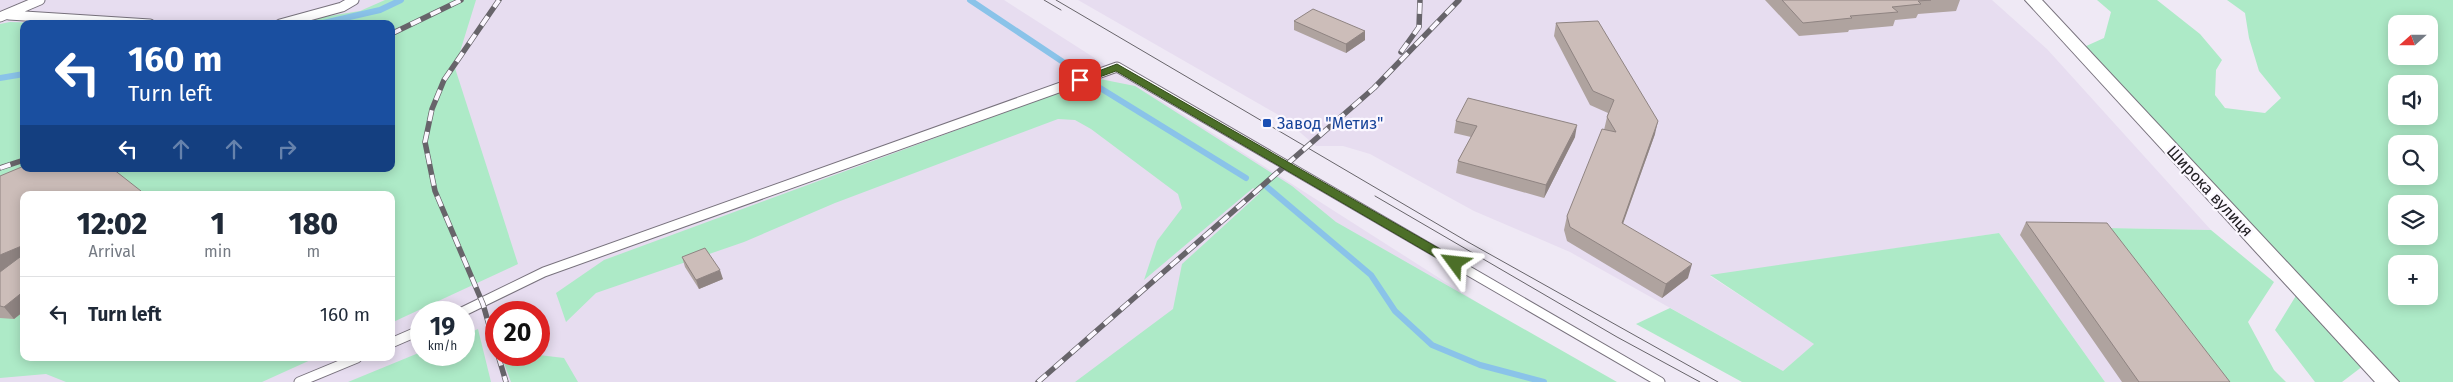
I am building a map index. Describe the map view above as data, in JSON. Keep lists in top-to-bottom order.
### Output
{
  "streets": {
    "street": ["Широка вулиця"]
  },
  "places": {
    "transit": ["Завод \"Метиз\""]
  },
  "north": "left",
  "page": {
    "map_buttons": "+",
    "turn": ["160 m", "Turn left"],
    "eta": [
      "12:02",
      "Arrival",
      "1",
      "min",
      "180",
      "m"
    ],
    "list": [
      {
        "name": "Turn left",
        "value": "160 m"
      }
    ],
    "speed": "19 km/h",
    "limit": "20"
  }
}
